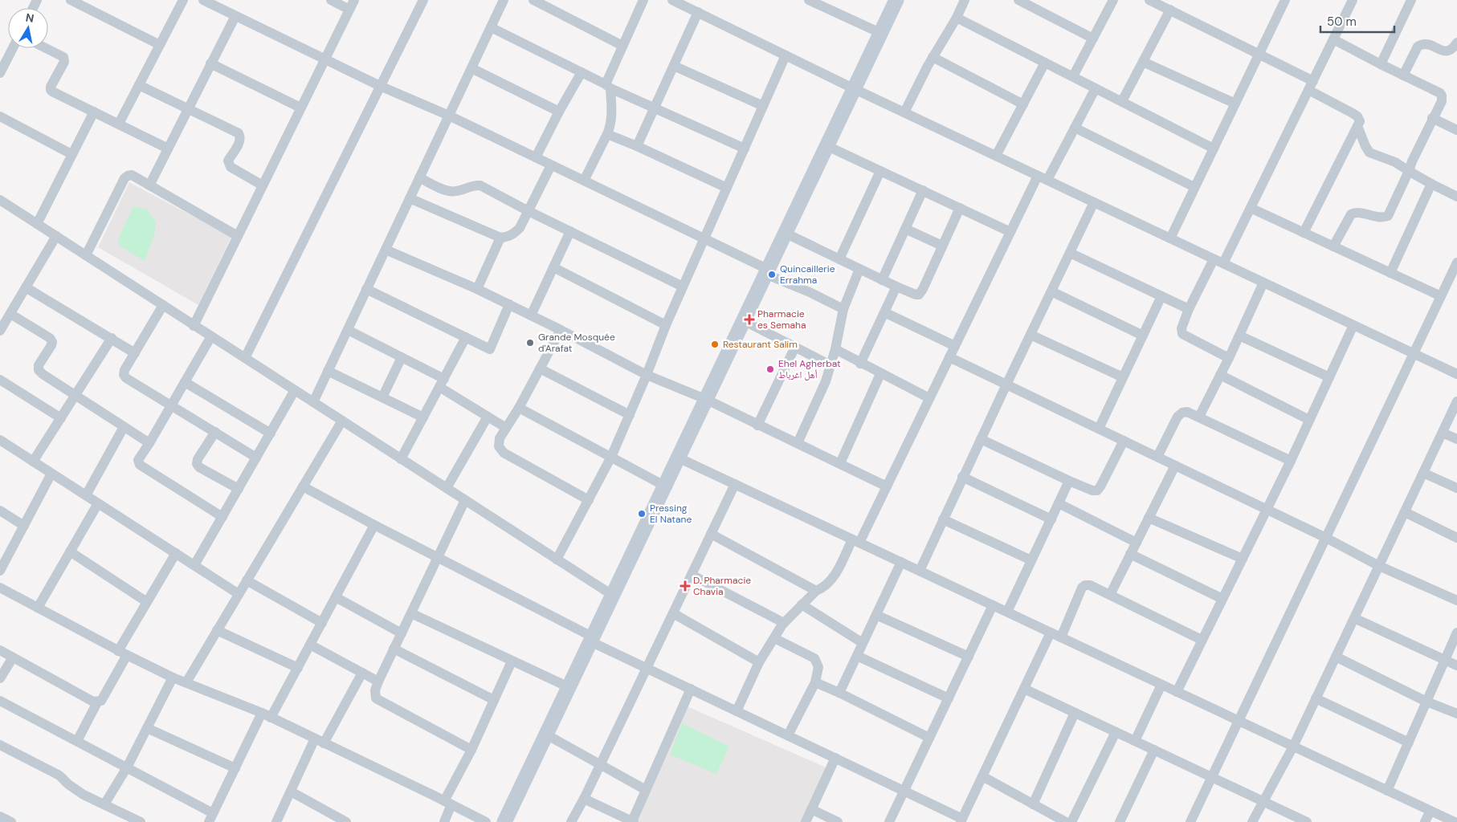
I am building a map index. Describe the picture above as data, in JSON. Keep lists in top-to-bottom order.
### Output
{
  "places": {
    "other": [
      "Quincaillerie Errahma",
      "Grande Mosquée d'Arafat",
      "Restaurant Salim",
      "Ehel Agherbat أهل اغرباط",
      "Pressing El Natane"
    ],
    "health": ["Pharmacie es Semaha", "D. Pharmacie Chavia"]
  },
  "scale_bar": "50 m",
  "north": "top"
}
